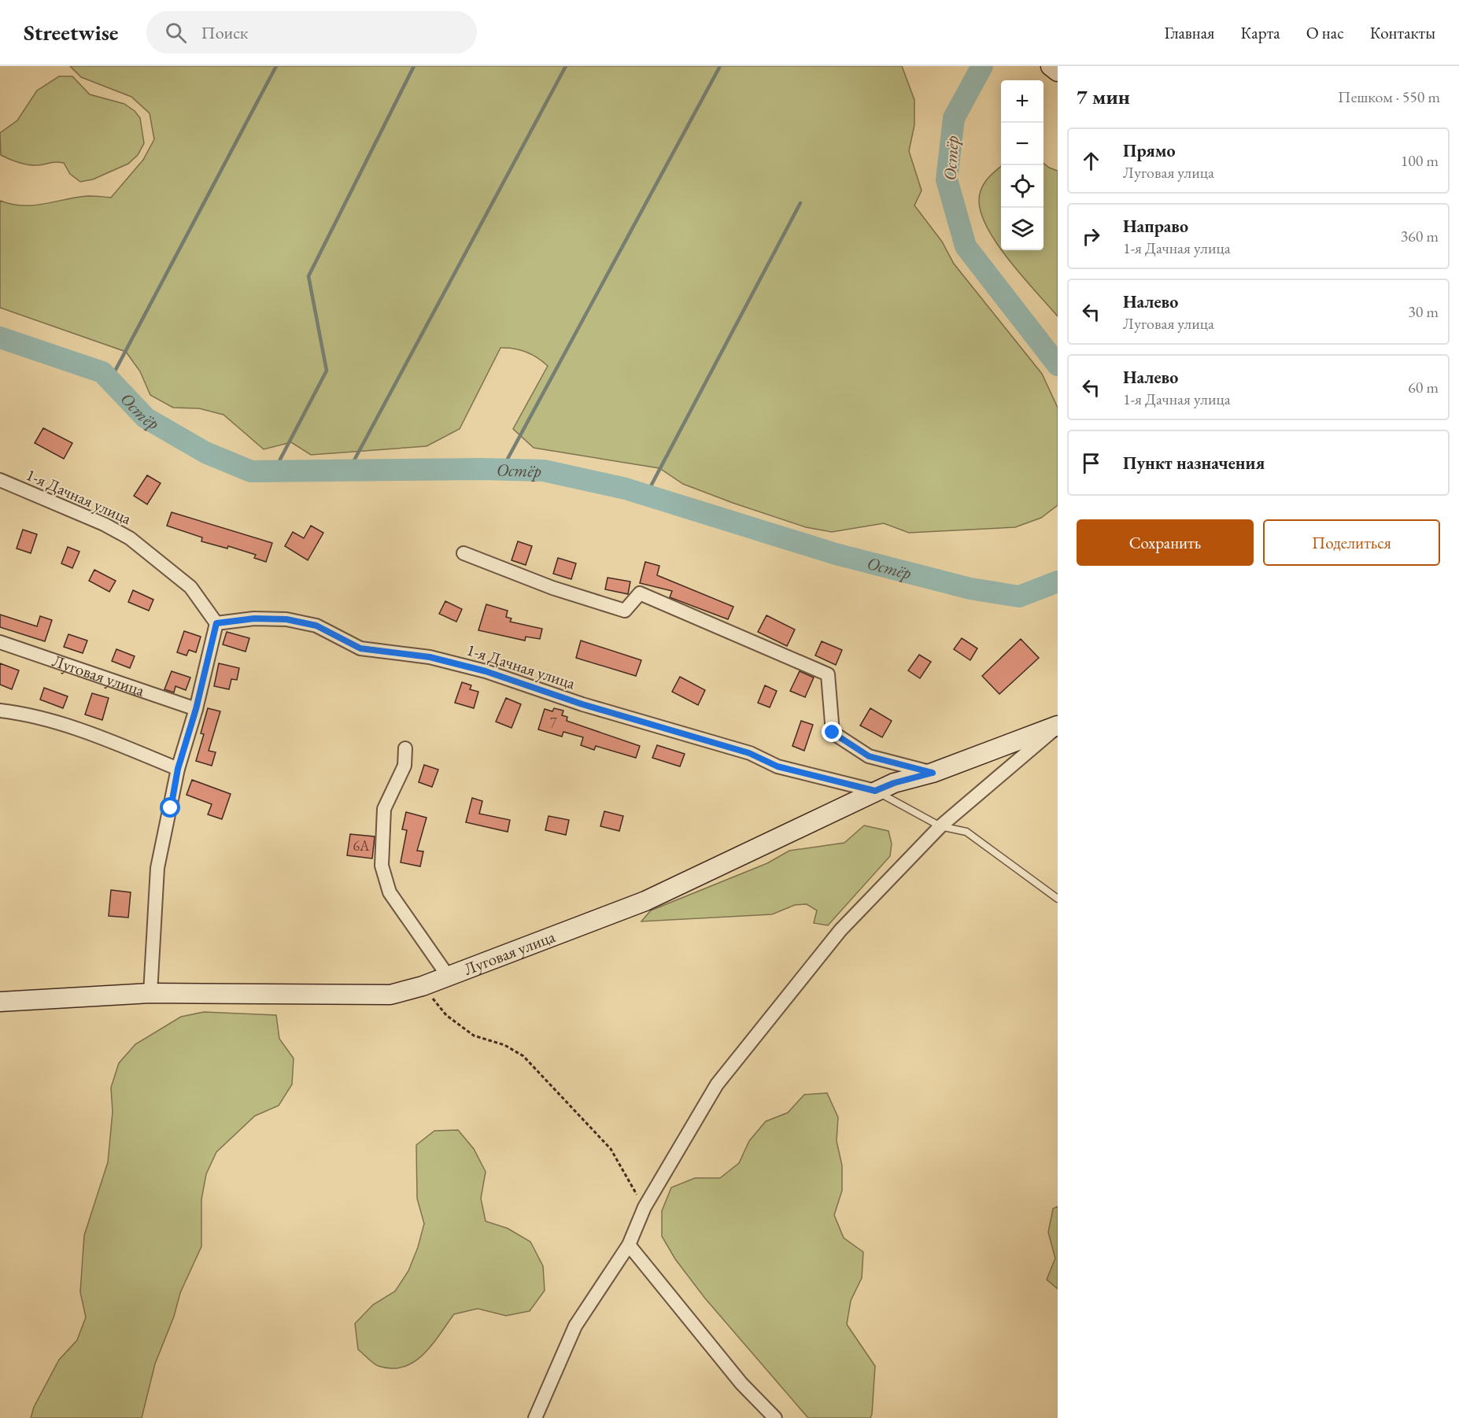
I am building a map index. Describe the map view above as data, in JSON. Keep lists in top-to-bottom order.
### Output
{
  "streets": {
    "street": ["1-я Дачная улица", "Луговая улица"]
  },
  "crossings": [
    ["1-я Дачная улица", "Луговая улица"]
  ],
  "water": ["Остёр"],
  "house_numbers": ["7", "6А"],
  "page": {
    "header": "Streetwise",
    "search": "Поиск",
    "nav": [
      "Главная",
      "Карта",
      "О нас",
      "Контакты"
    ],
    "heading": ["7 мин", "Пешком · 550 m"],
    "map_buttons": ["+", "−"],
    "list": [
      ["Прямо", "Луговая улица", "100 m"],
      ["Направо", "1-я Дачная улица", "360 m"],
      ["Налево", "Луговая улица", "30 m"],
      ["Налево", "1-я Дачная улица", "60 m"],
      "Пункт назначения"
    ],
    "buttons": ["Сохранить", "Поделиться"]
  }
}
